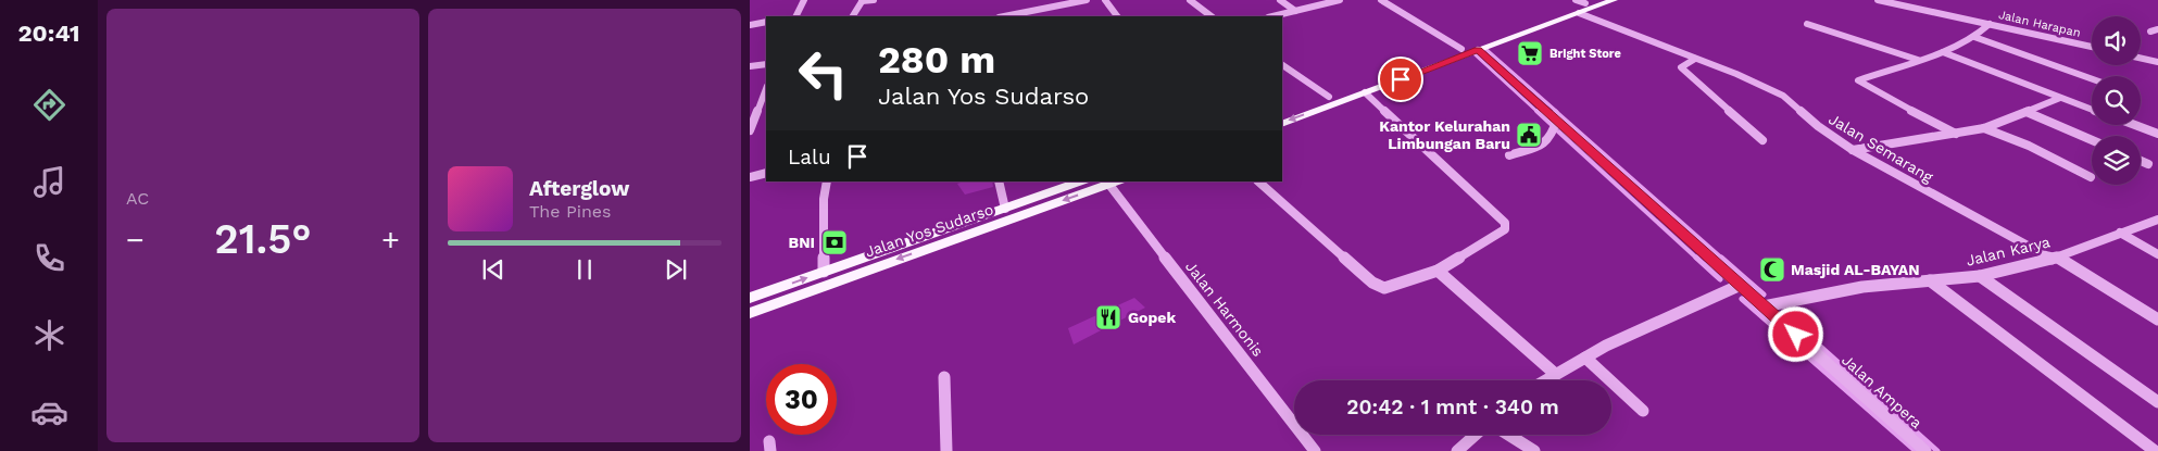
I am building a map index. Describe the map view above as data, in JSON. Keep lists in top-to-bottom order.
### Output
{
  "streets": {
    "main road": ["Jalan Yos Sudarso"],
    "street": [
      "Jalan Harapan",
      "Jalan Semarang",
      "Jalan Karya",
      "Jalan Harmonis",
      "Jalan Ampera"
    ]
  },
  "crossings": [
    ["Jalan Semarang", "Jalan Karya"],
    ["Jalan Yos Sudarso", "Jalan Harmonis"],
    ["Jalan Karya", "Jalan Ampera"]
  ],
  "places": {
    "supermarket": ["Bright Store"],
    "public building": ["Kantor Kelurahan Limbungan Baru"],
    "bank": ["BNI"],
    "mosque": ["Masjid AL-BAYAN"],
    "restaurant": ["Gopek"]
  },
  "page": {
    "tabs": "20:41",
    "tile": "AC",
    "turn": ["280 m", "Jalan Yos Sudarso"],
    "then": "Lalu",
    "song": ["Afterglow", "The Pines"],
    "heat": ["−", "21.5°", "+"],
    "limit": "30",
    "trip": "20:42 · 1 mnt · 340 m"
  }
}
